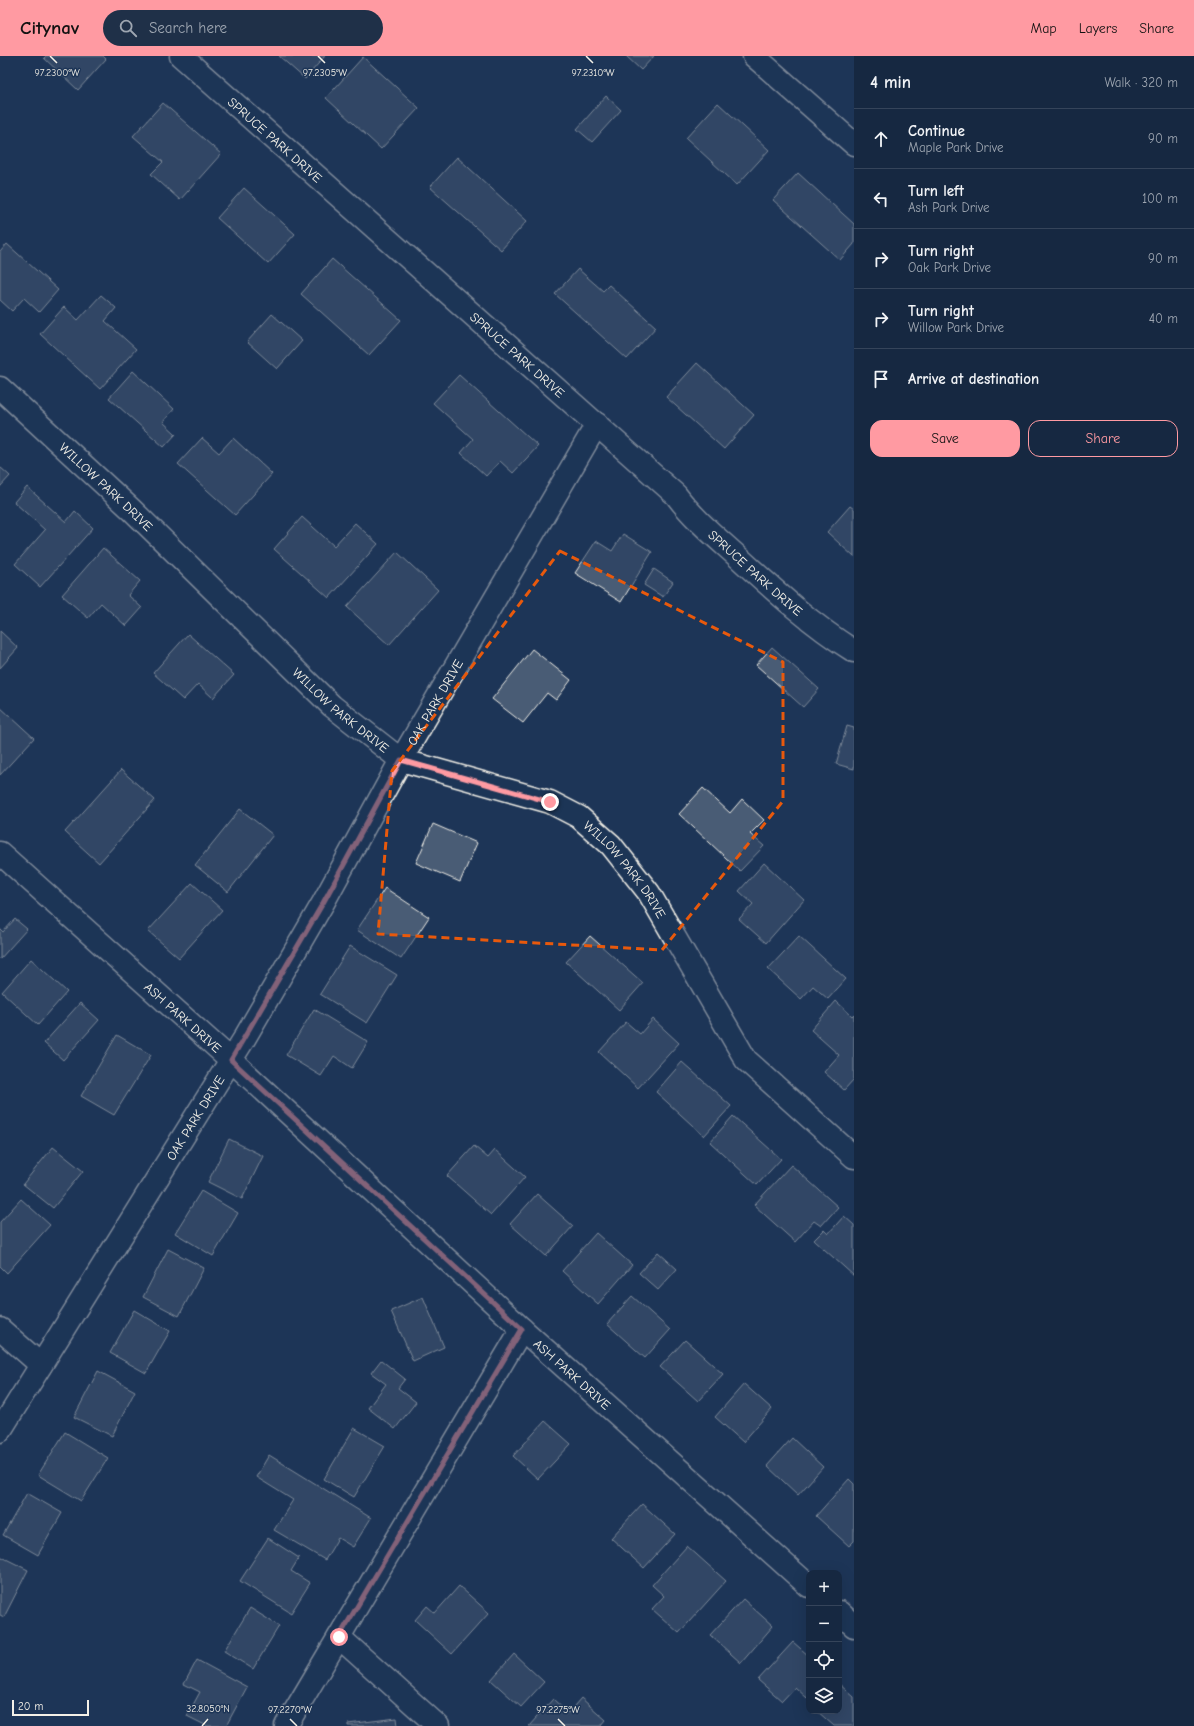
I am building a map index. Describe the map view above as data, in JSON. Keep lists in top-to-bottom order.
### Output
{
  "streets": {
    "street": [
      "SPRUCE PARK DRIVE",
      "WILLOW PARK DRIVE",
      "OAK PARK DRIVE",
      "ASH PARK DRIVE"
    ]
  },
  "crossings": [
    ["SPRUCE PARK DRIVE", "OAK PARK DRIVE"],
    ["WILLOW PARK DRIVE", "OAK PARK DRIVE"],
    ["OAK PARK DRIVE", "ASH PARK DRIVE"]
  ],
  "scale_bar": "20 m",
  "page": {
    "header": "Citynav",
    "search": "Search here",
    "nav": ["Map", "Layers", "Share"],
    "heading": ["4 min", "Walk · 320 m"],
    "list": [
      ["Continue", "Maple Park Drive", "90 m"],
      ["Turn left", "Ash Park Drive", "100 m"],
      ["Turn right", "Oak Park Drive", "90 m"],
      ["Turn right", "Willow Park Drive", "40 m"],
      "Arrive at destination"
    ],
    "buttons": ["Save", "Share"],
    "map_buttons": ["+", "−"],
    "scale": "20 m"
  },
  "coordinates": [
    "97.2300°W",
    "97.2305°W",
    "97.2310°W",
    "32.8050°N",
    "97.2270°W",
    "97.2275°W"
  ]
}
